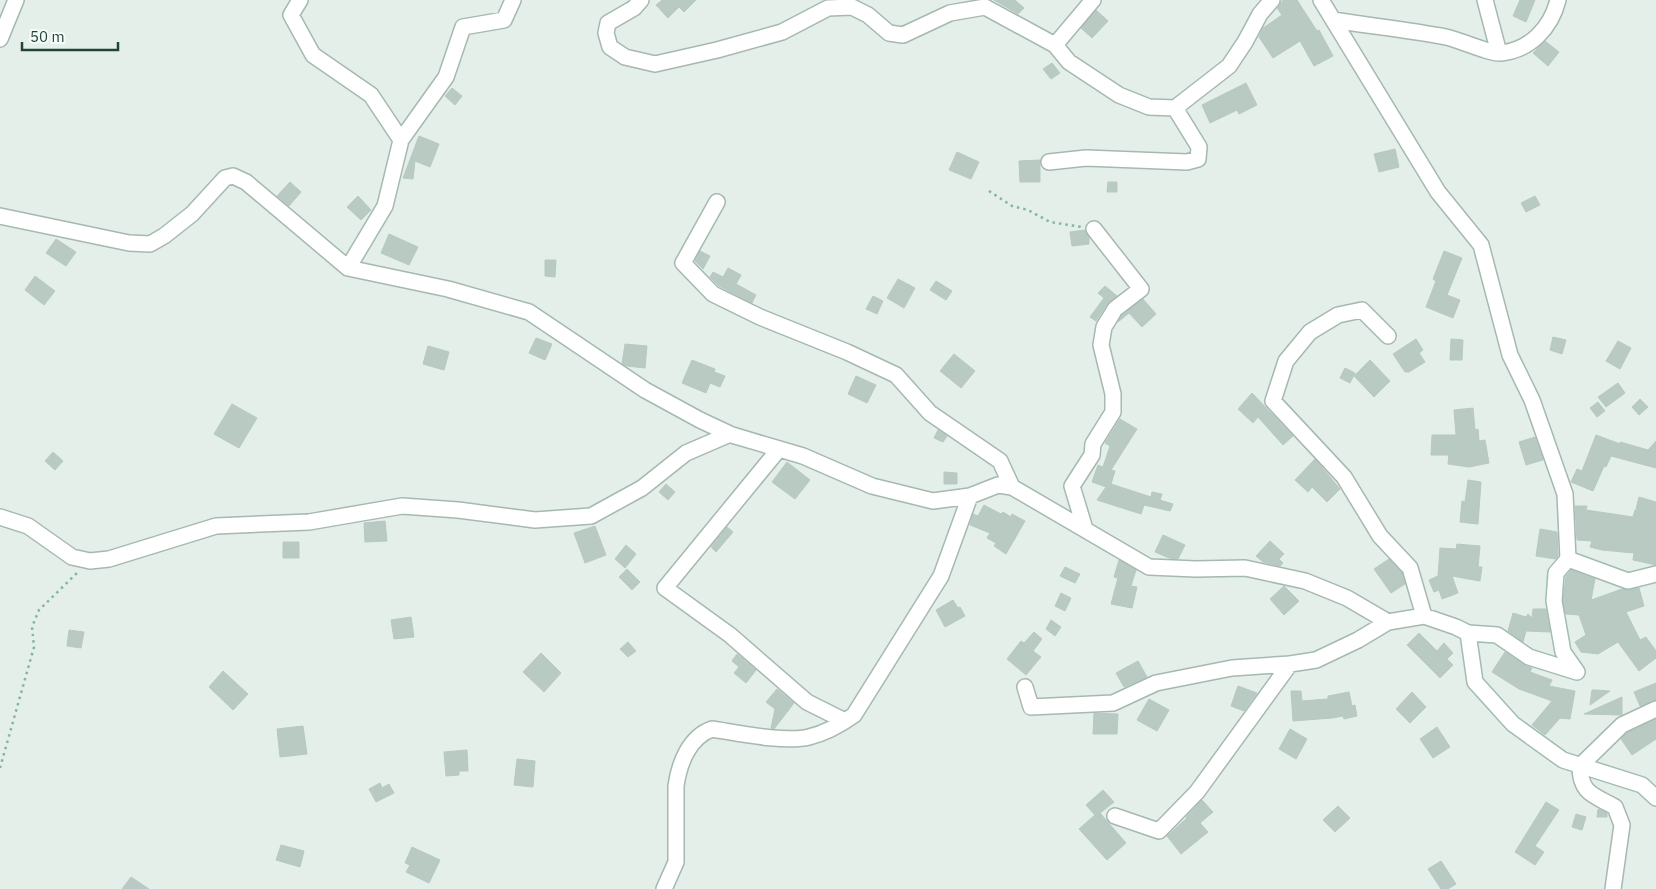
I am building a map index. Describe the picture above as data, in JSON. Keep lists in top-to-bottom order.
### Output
{
  "scale_bar": "50 m"
}
